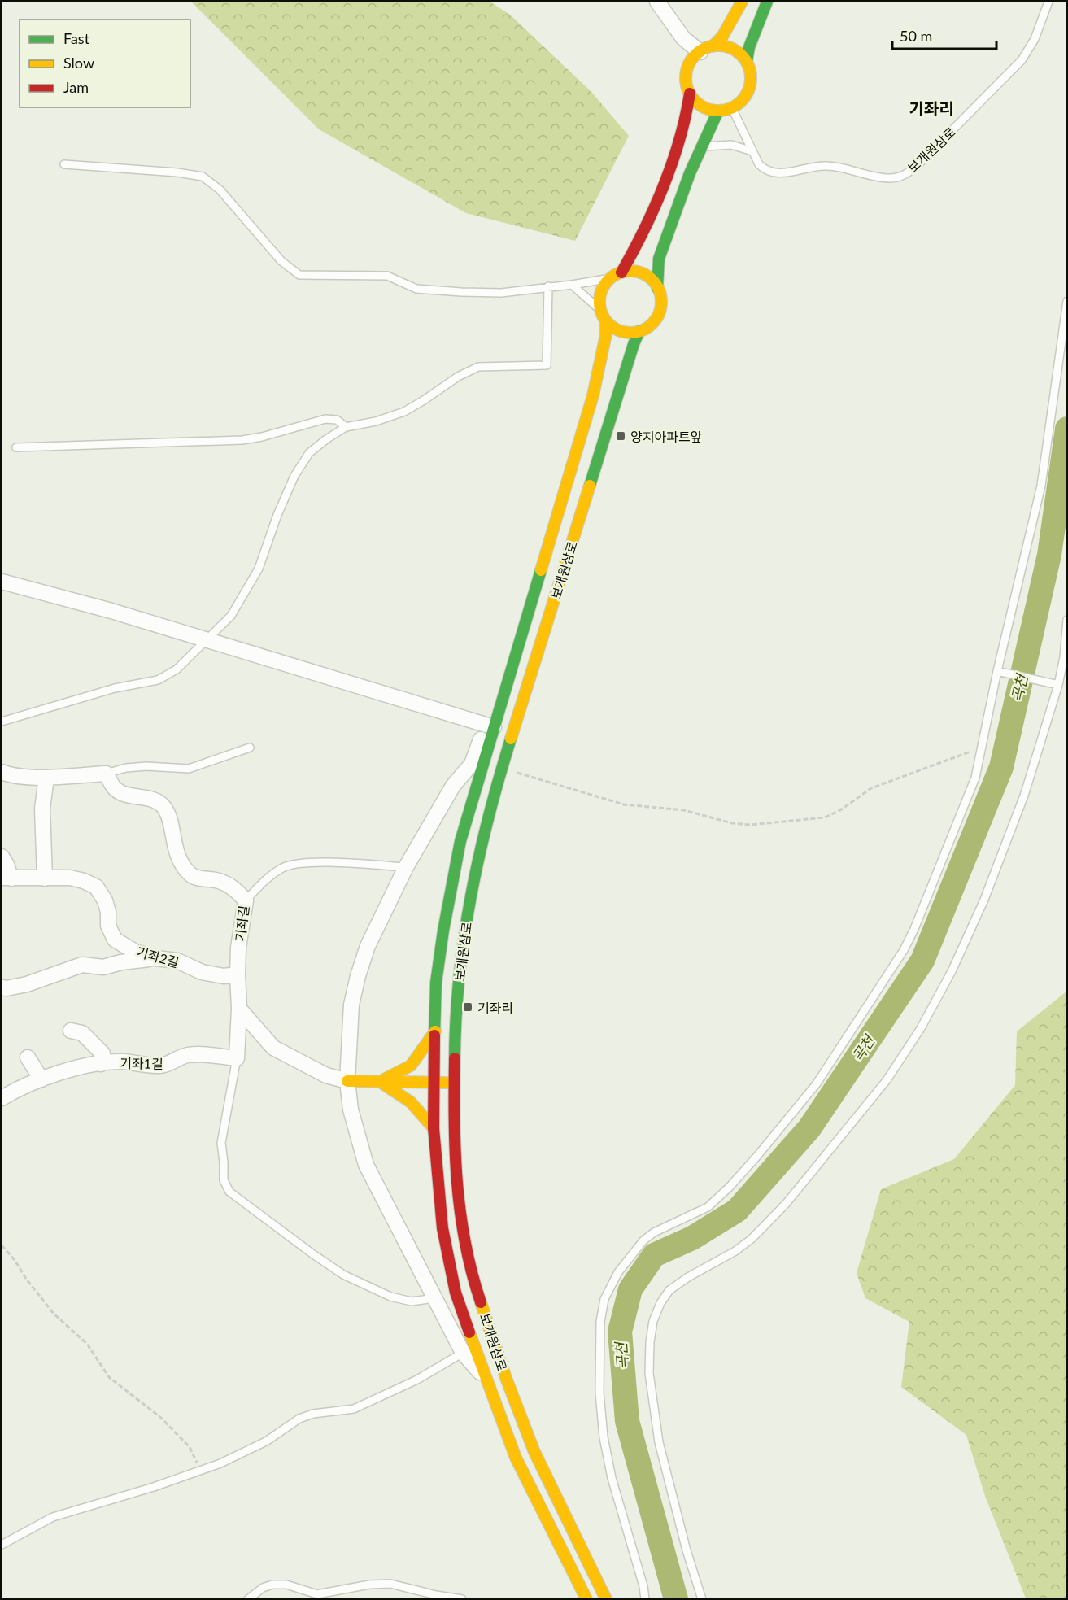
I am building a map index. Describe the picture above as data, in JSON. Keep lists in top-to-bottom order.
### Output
{
  "streets": {
    "main road": ["보개원삼로"],
    "street": ["기좌길", "기좌2길", "기좌1길"]
  },
  "crossings": [
    ["기좌길", "기좌2길"]
  ],
  "districts": ["기좌리"],
  "water": ["곡천"],
  "places": {
    "transit": ["양지아파트앞", "기좌리"]
  },
  "legend": ["Fast", "Slow", "Jam"],
  "scale_bar": "50 m"
}
